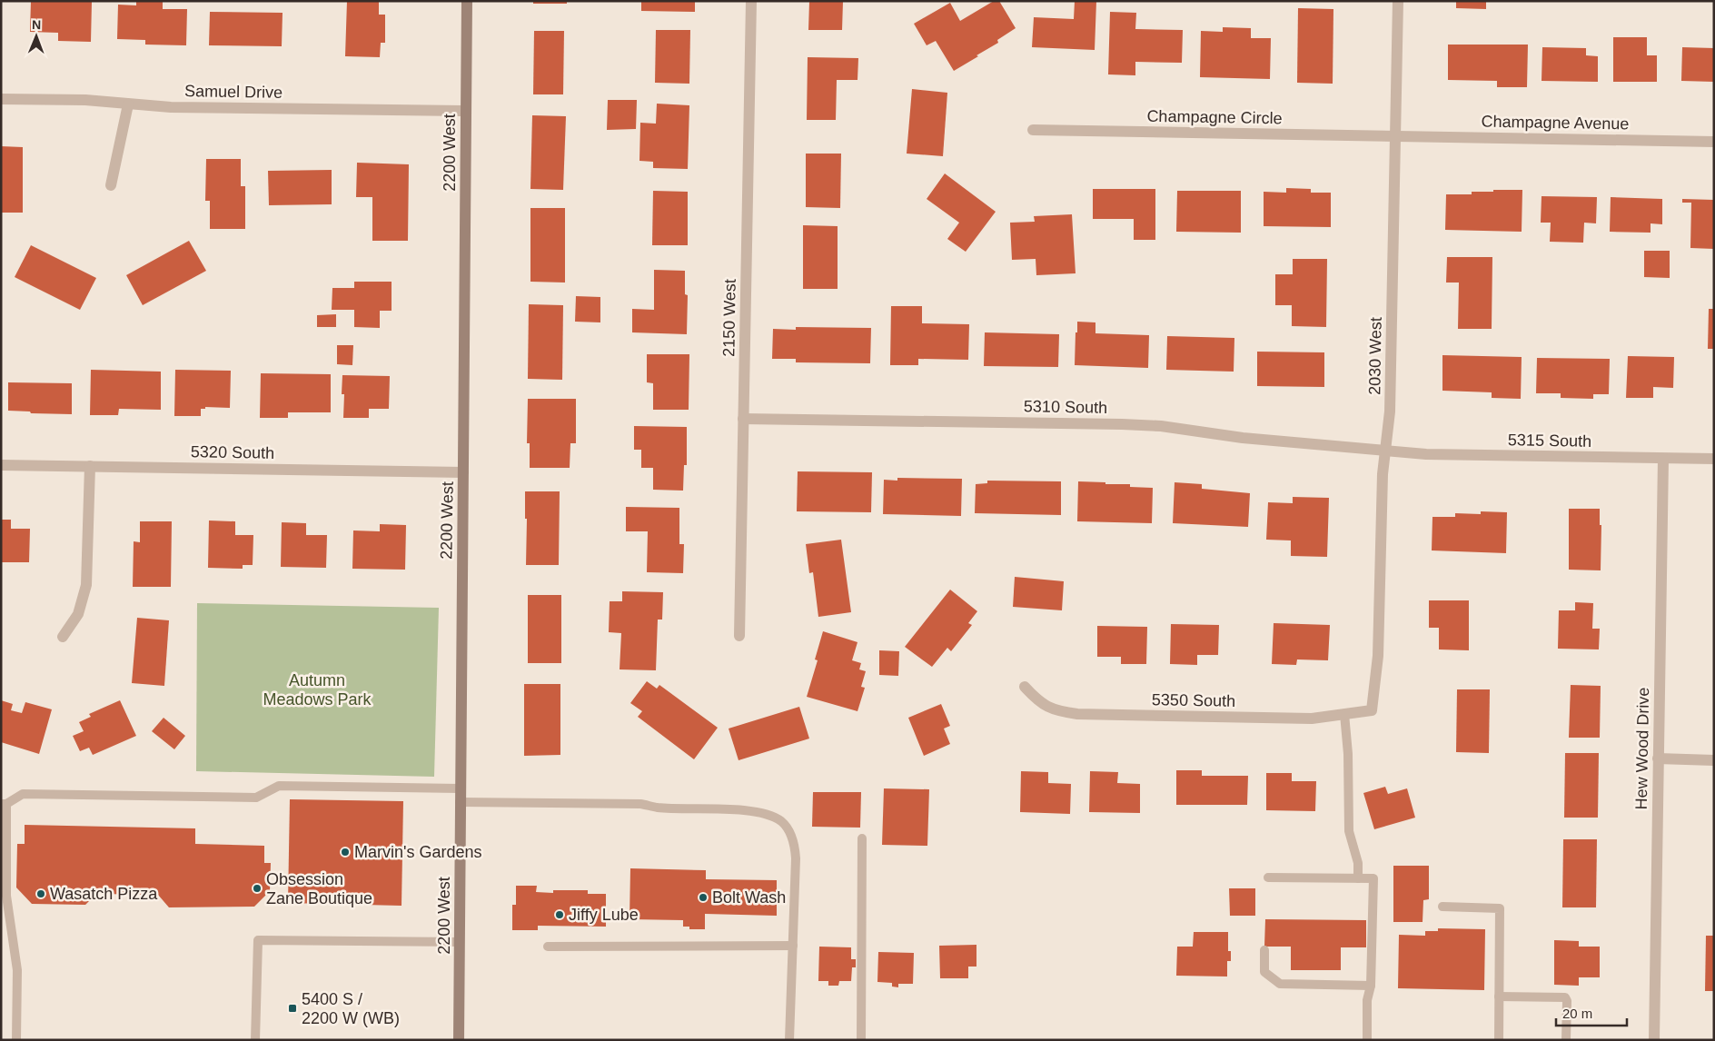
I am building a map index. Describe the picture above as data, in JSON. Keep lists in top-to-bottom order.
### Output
{
  "streets": {
    "street": [
      "Samuel Drive",
      "Champagne Circle",
      "Champagne Avenue",
      "2200 West",
      "2150 West",
      "2030 West",
      "5310 South",
      "5315 South",
      "5320 South",
      "5350 South",
      "Hew Wood Drive"
    ]
  },
  "crossings": [
    ["Samuel Drive", "2200 West"],
    ["Champagne Circle", "Champagne Avenue"],
    ["Champagne Circle", "2030 West"],
    ["Champagne Avenue", "2030 West"],
    ["2200 West", "5320 South"],
    ["2150 West", "5310 South"],
    ["2030 West", "5310 South"],
    ["2030 West", "5315 South"],
    ["2030 West", "5350 South"],
    ["5310 South", "5315 South"],
    ["5315 South", "Hew Wood Drive"]
  ],
  "parks": ["Autumn Meadows Park"],
  "places": {
    "other": [
      "Marvin's Gardens",
      "Obsession Zane Boutique",
      "Wasatch Pizza",
      "Bolt Wash",
      "Jiffy Lube"
    ],
    "transit": ["5400 S / 2200 W (WB)"]
  },
  "scale_bar": "20 m",
  "north": "top"
}
